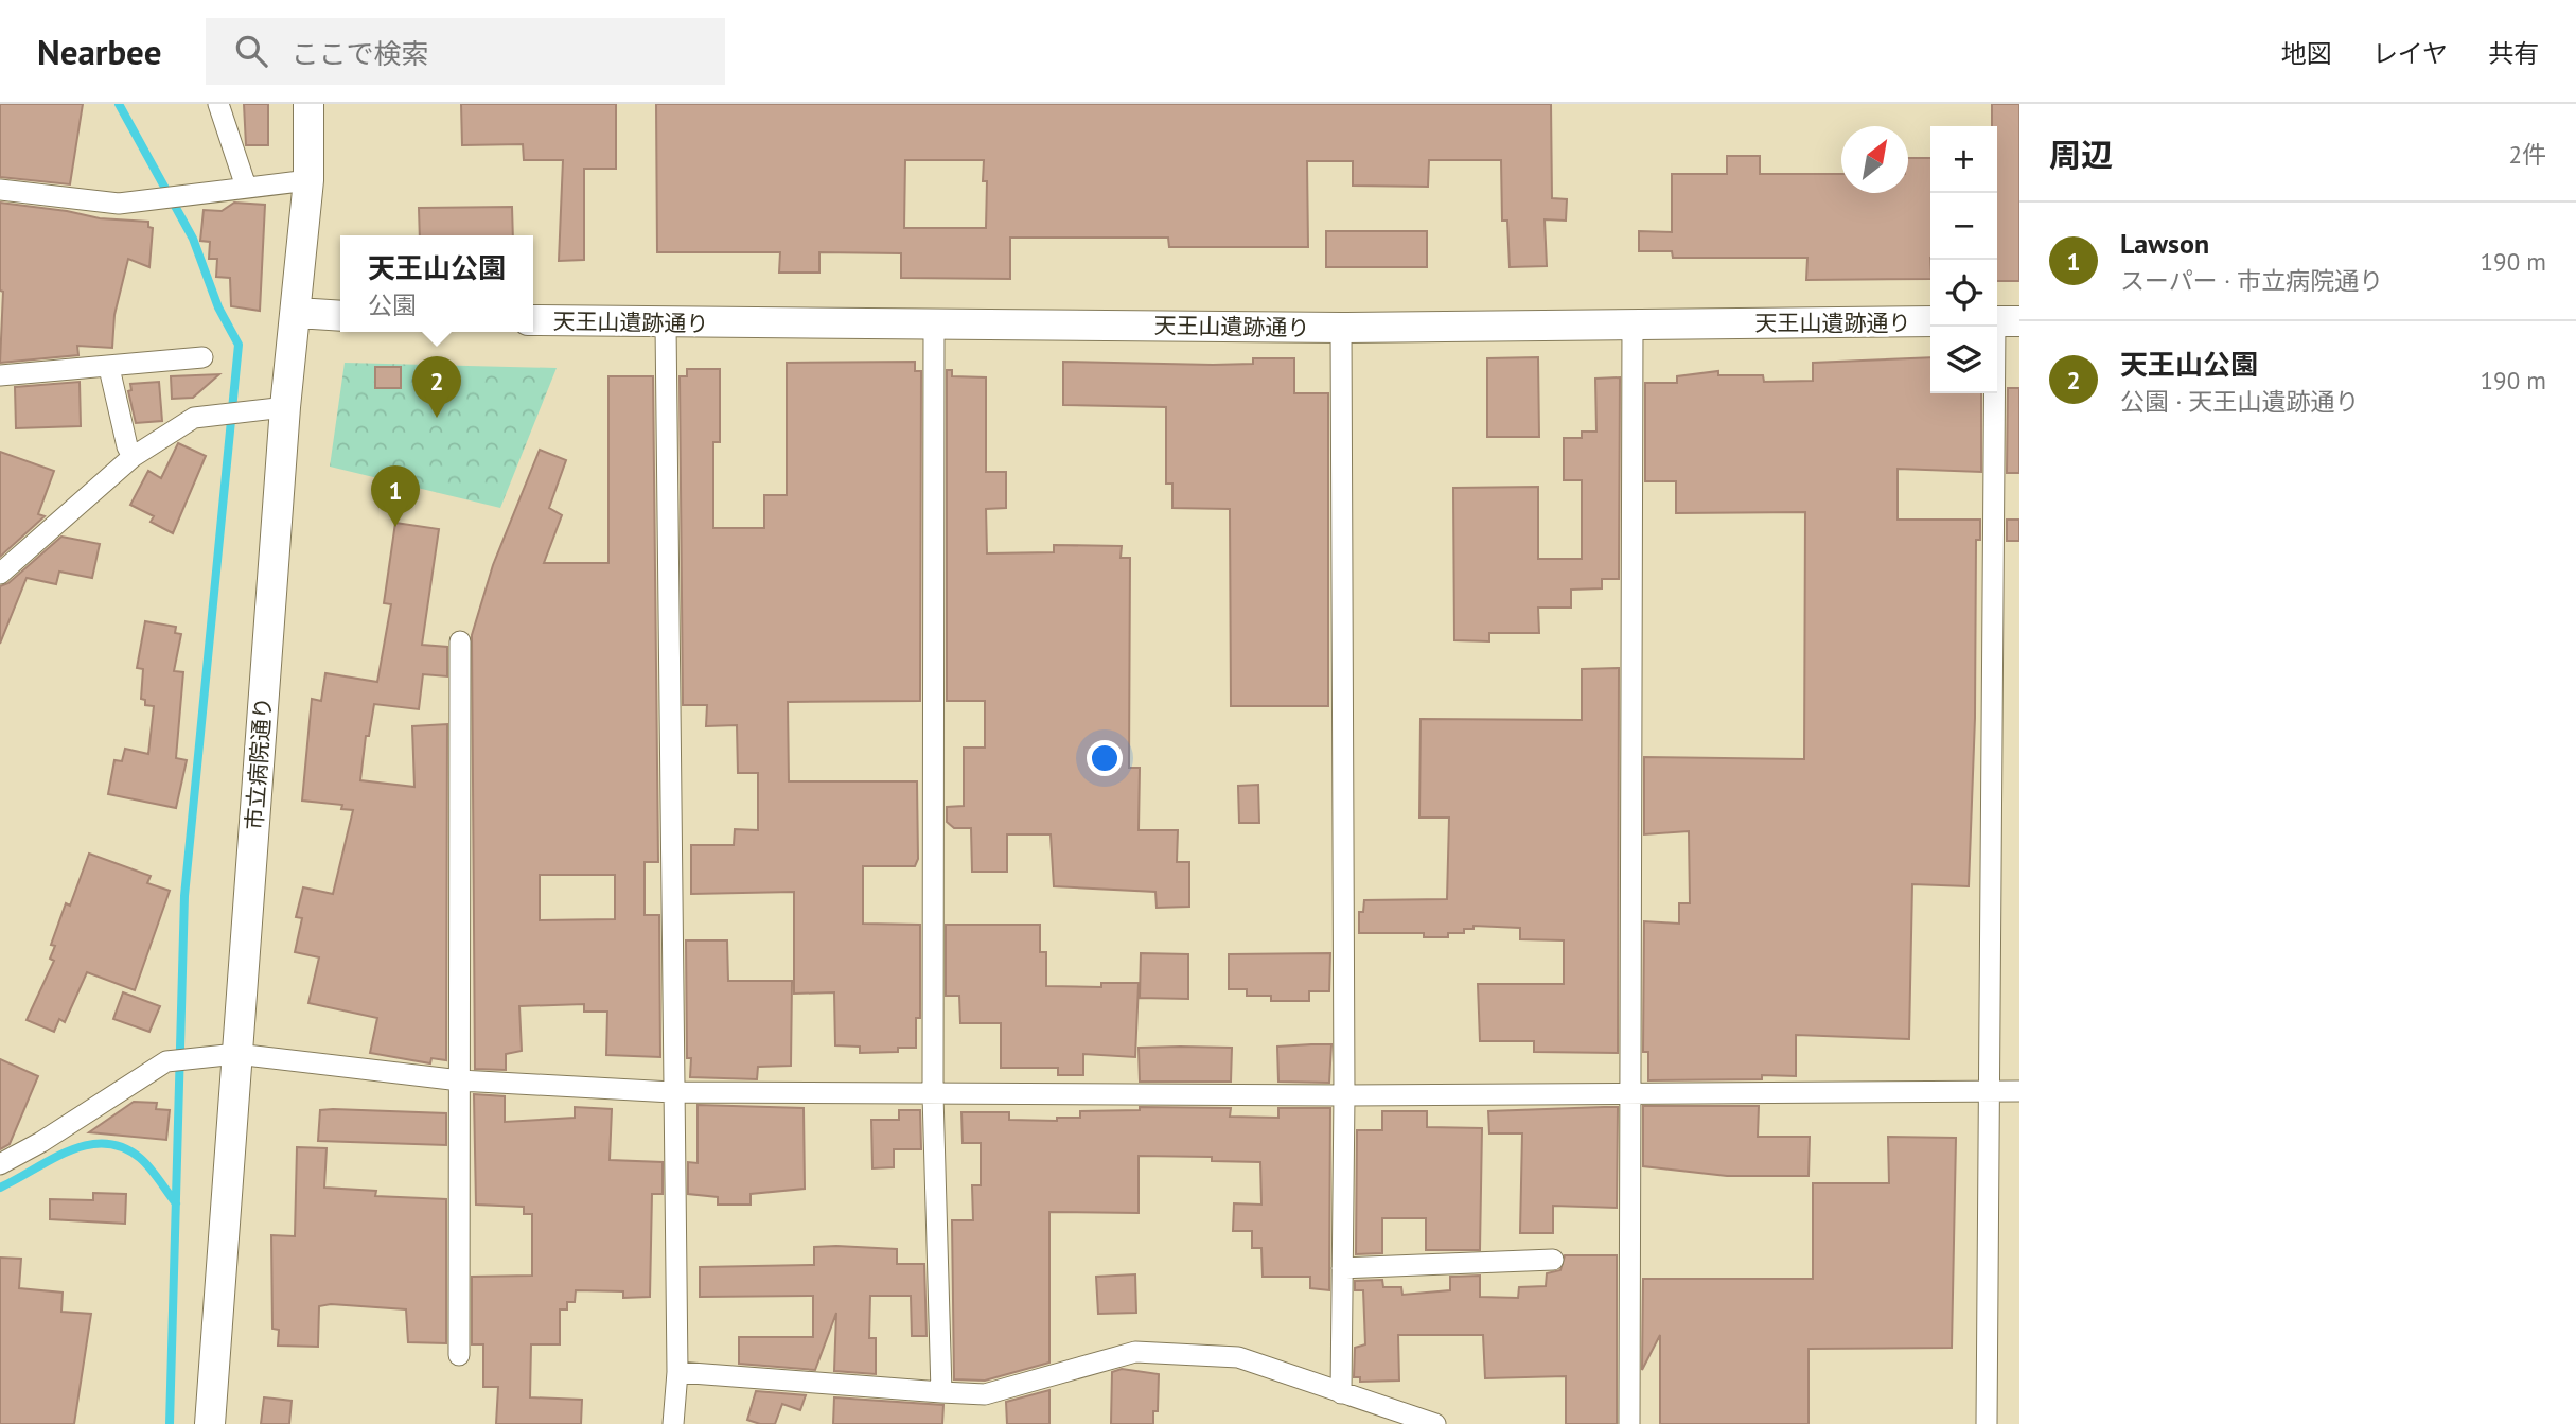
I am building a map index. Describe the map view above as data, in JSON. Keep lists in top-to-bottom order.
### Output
{
  "streets": {
    "street": ["天王山遺跡通り", "市立病院通り"]
  },
  "north": "top right",
  "page": {
    "header": "Nearbee",
    "search": "ここで検索",
    "nav": ["地図", "レイヤ", "共有"],
    "heading": ["周辺", "2件"],
    "map_buttons": ["+", "−"],
    "list": [
      {
        "mark": "1",
        "name": "Lawson",
        "note": "スーパー · 市立病院通り",
        "value": "190 m"
      },
      {
        "mark": "2",
        "name": "天王山公園",
        "note": "公園 · 天王山遺跡通り",
        "value": "190 m"
      }
    ],
    "popup": ["天王山公園", "公園"],
    "pins": ["2", "1"]
  }
}
